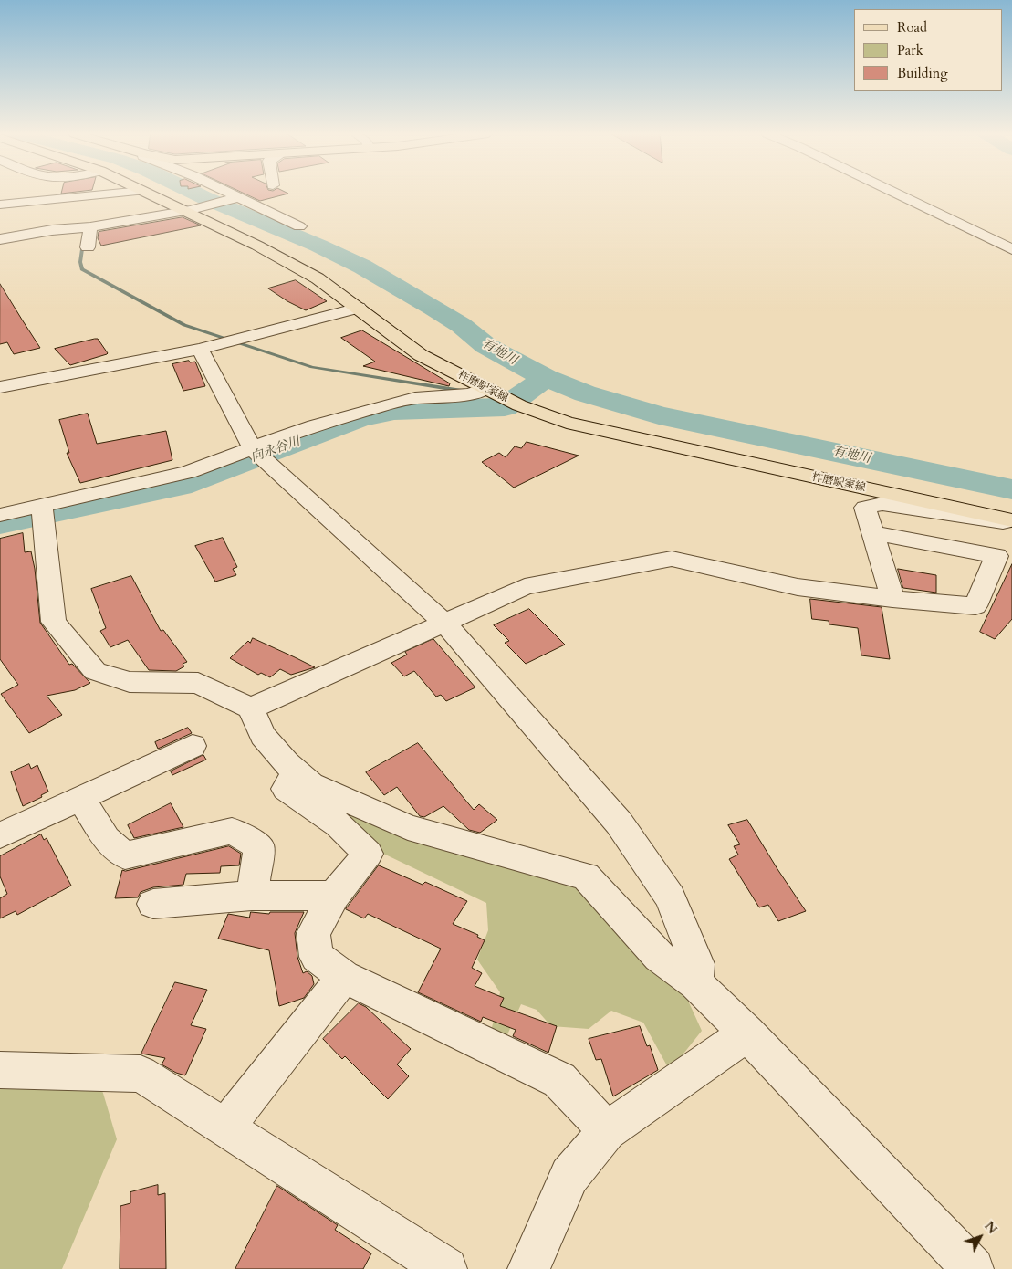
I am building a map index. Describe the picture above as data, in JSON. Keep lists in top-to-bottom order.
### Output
{
  "streets": {
    "main road": ["柞磨駅家線"]
  },
  "water": ["有地川", "向永谷川"],
  "legend": ["Road", "Park", "Building"],
  "north": "top right"
}
